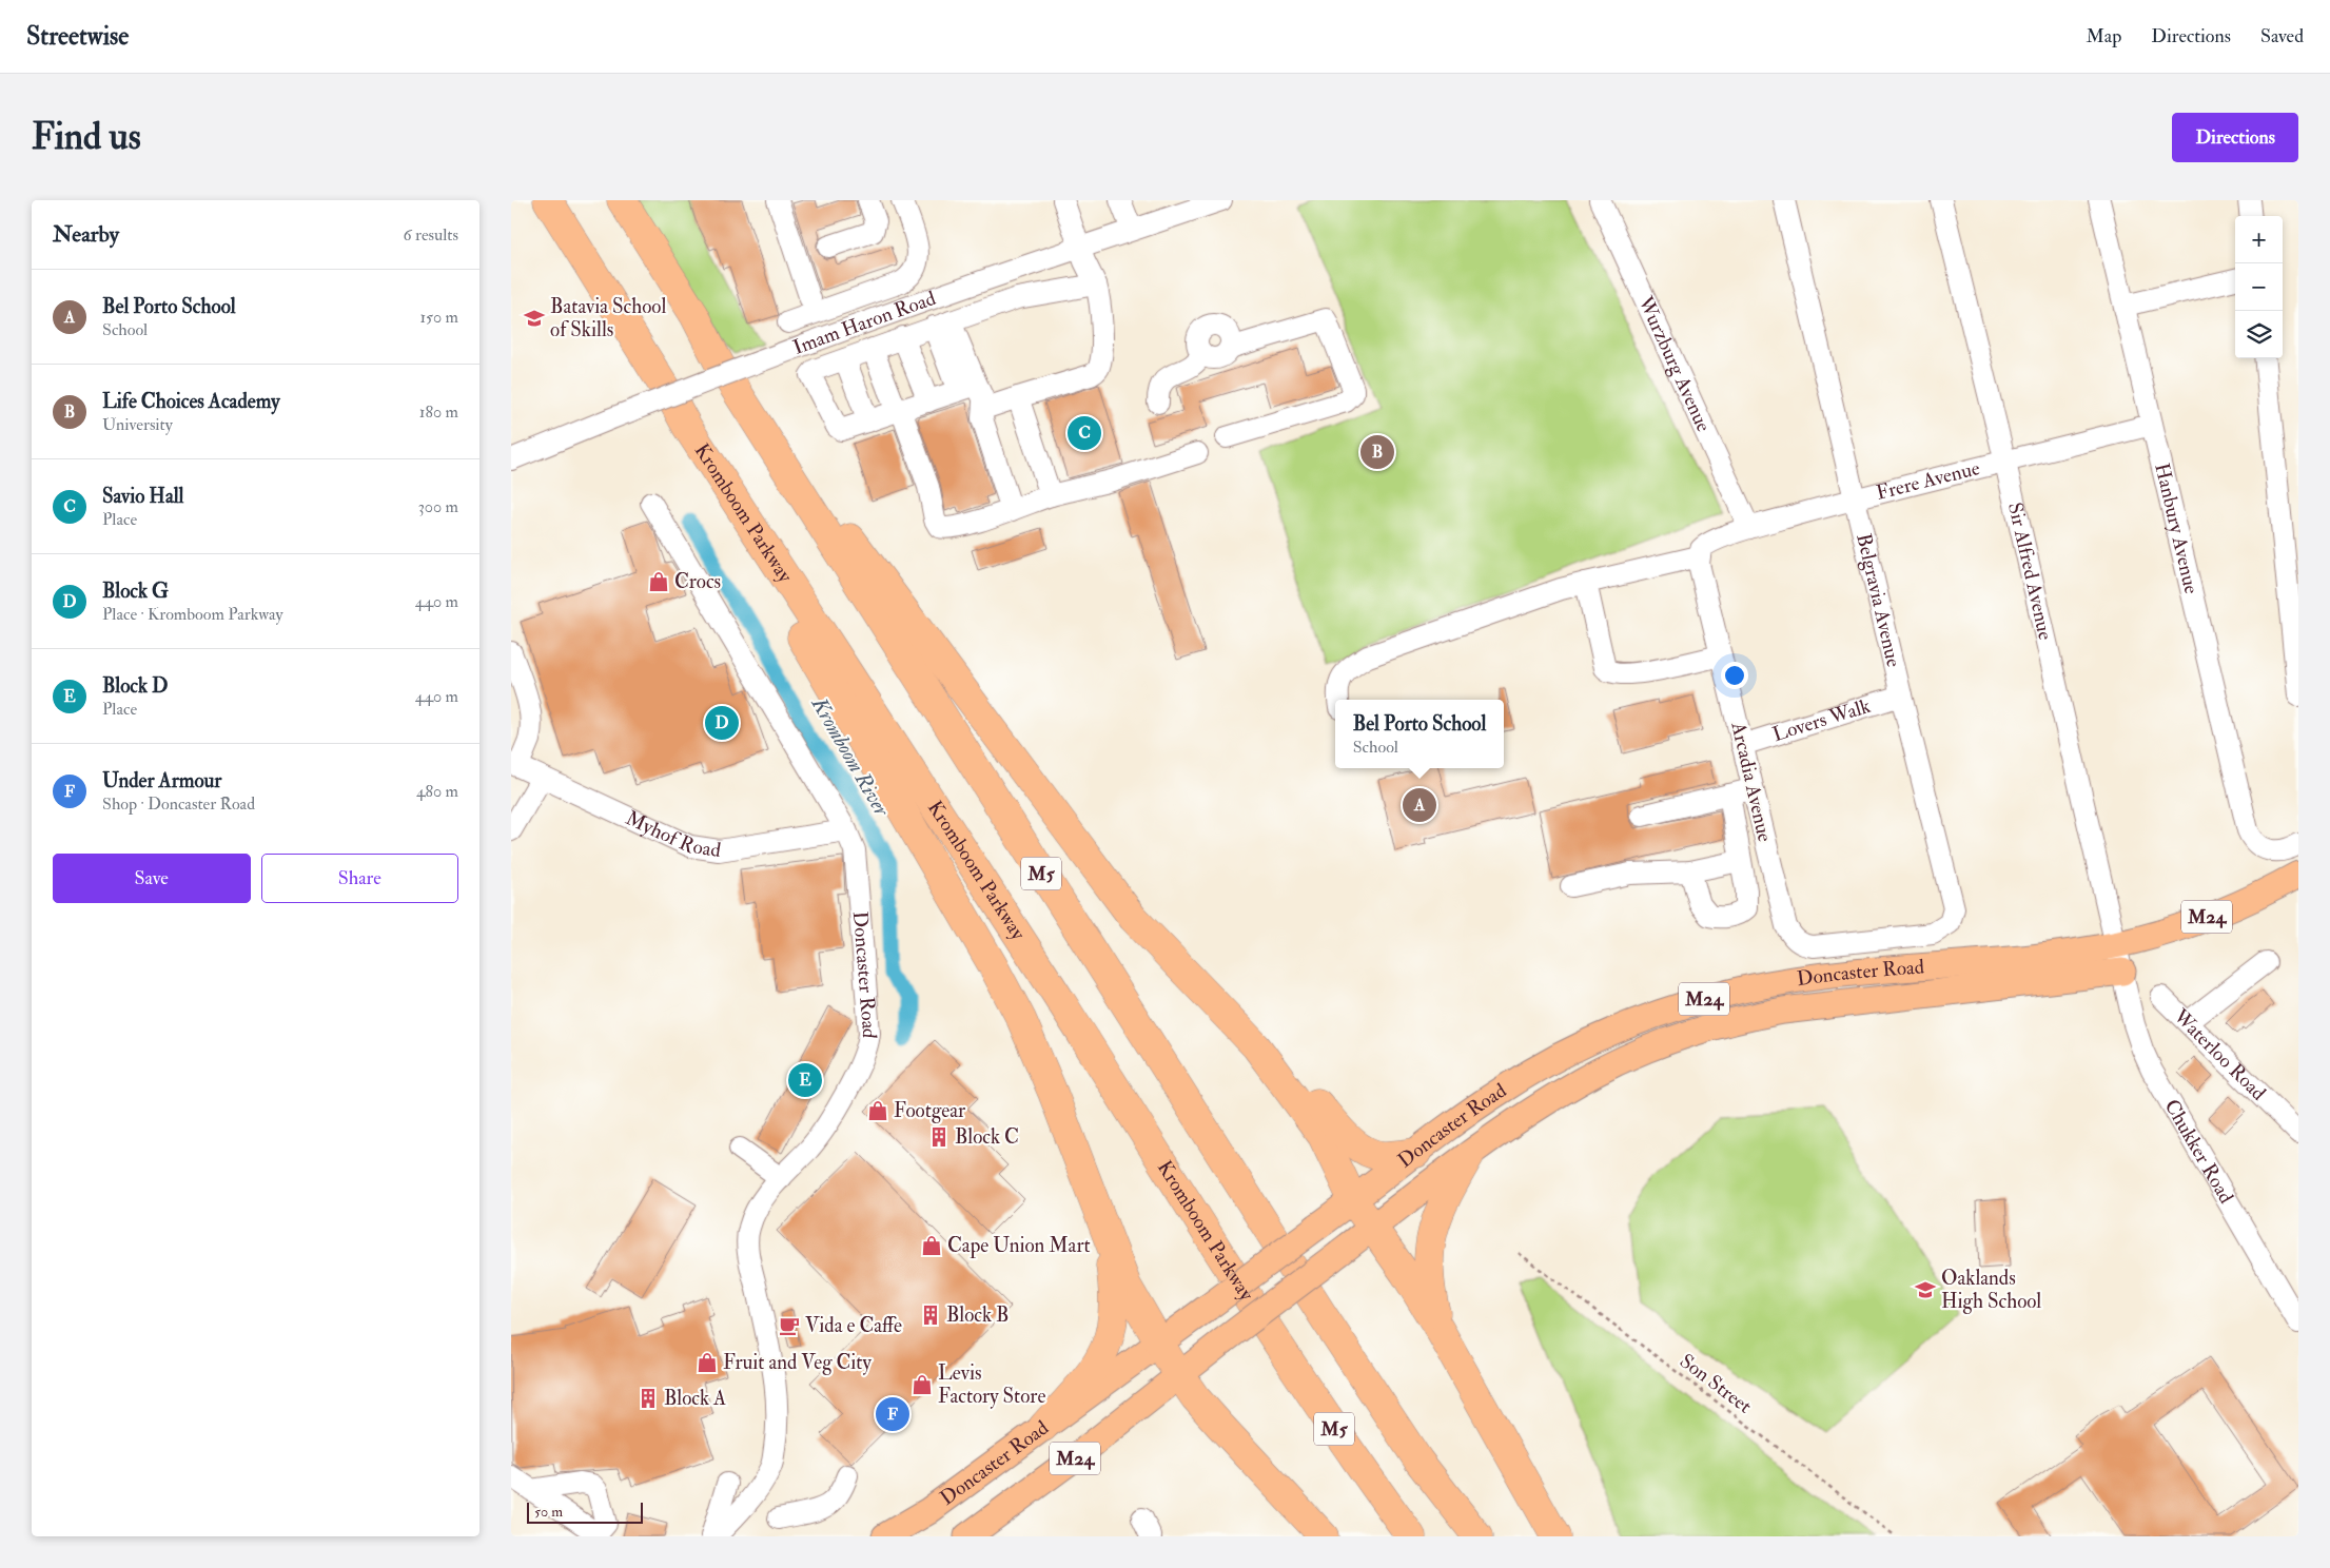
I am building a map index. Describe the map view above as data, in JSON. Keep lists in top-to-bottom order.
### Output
{
  "streets": {
    "highway": ["Kromboom Parkway", "M5"],
    "main road": ["M24", "Doncaster Road"],
    "street": [
      "Imam Haron Road",
      "Wurzburg Avenue",
      "Frere Avenue",
      "Hanbury Avenue",
      "Sir Alfred Avenue",
      "Belgravia Avenue",
      "Lovers Walk",
      "Arcadia Avenue",
      "Myhof Road",
      "Waterloo Road",
      "Chukker Road"
    ],
    "path": ["Son Street"]
  },
  "crossings": [
    ["Wurzburg Avenue", "Frere Avenue"],
    ["Frere Avenue", "Hanbury Avenue"],
    ["Frere Avenue", "Sir Alfred Avenue"],
    ["Frere Avenue", "Belgravia Avenue"],
    ["Frere Avenue", "Arcadia Avenue"],
    ["Sir Alfred Avenue", "M24"],
    ["Sir Alfred Avenue", "Doncaster Road"],
    ["Sir Alfred Avenue", "Chukker Road"],
    ["Belgravia Avenue", "Lovers Walk"],
    ["Belgravia Avenue", "Arcadia Avenue"],
    ["Lovers Walk", "Arcadia Avenue"],
    ["Myhof Road", "Doncaster Road"],
    ["M24", "Doncaster Road"],
    ["Doncaster Road", "Chukker Road"]
  ],
  "water": ["Kromboom River"],
  "places": {
    "school or university": ["Batavia School of Skills", "Oaklands High School"],
    "shop": [
      "Crocs",
      "Footgear",
      "Cape Union Mart",
      "Fruit and Veg City",
      "Levis Factory Store"
    ],
    "building": ["Block C", "Block B", "Block A"],
    "cafe": ["Vida e Caffe"]
  },
  "scale_bar": "50 m",
  "page": {
    "header": "Streetwise",
    "nav": ["Map", "Directions", "Saved"],
    "buttons": [
      "Directions",
      ["Save", "Share"]
    ],
    "title": "Find us",
    "heading": ["Nearby", "6 results"],
    "map_buttons": ["+", "−"],
    "list": [
      {
        "mark": "A",
        "name": "Bel Porto School",
        "note": "School",
        "value": "150 m"
      },
      {
        "mark": "B",
        "name": "Life Choices Academy",
        "note": "University",
        "value": "180 m"
      },
      {
        "mark": "C",
        "name": "Savio Hall",
        "note": "Place",
        "value": "300 m"
      },
      {
        "mark": "D",
        "name": "Block G",
        "note": "Place · Kromboom Parkway",
        "value": "440 m"
      },
      {
        "mark": "E",
        "name": "Block D",
        "note": "Place",
        "value": "440 m"
      },
      {
        "mark": "F",
        "name": "Under Armour",
        "note": "Shop · Doncaster Road",
        "value": "480 m"
      }
    ],
    "pins": [
      "C",
      "B",
      "D",
      "A",
      "E",
      "F"
    ],
    "popup": ["Bel Porto School", "School"],
    "scale": "50 m"
  }
}
